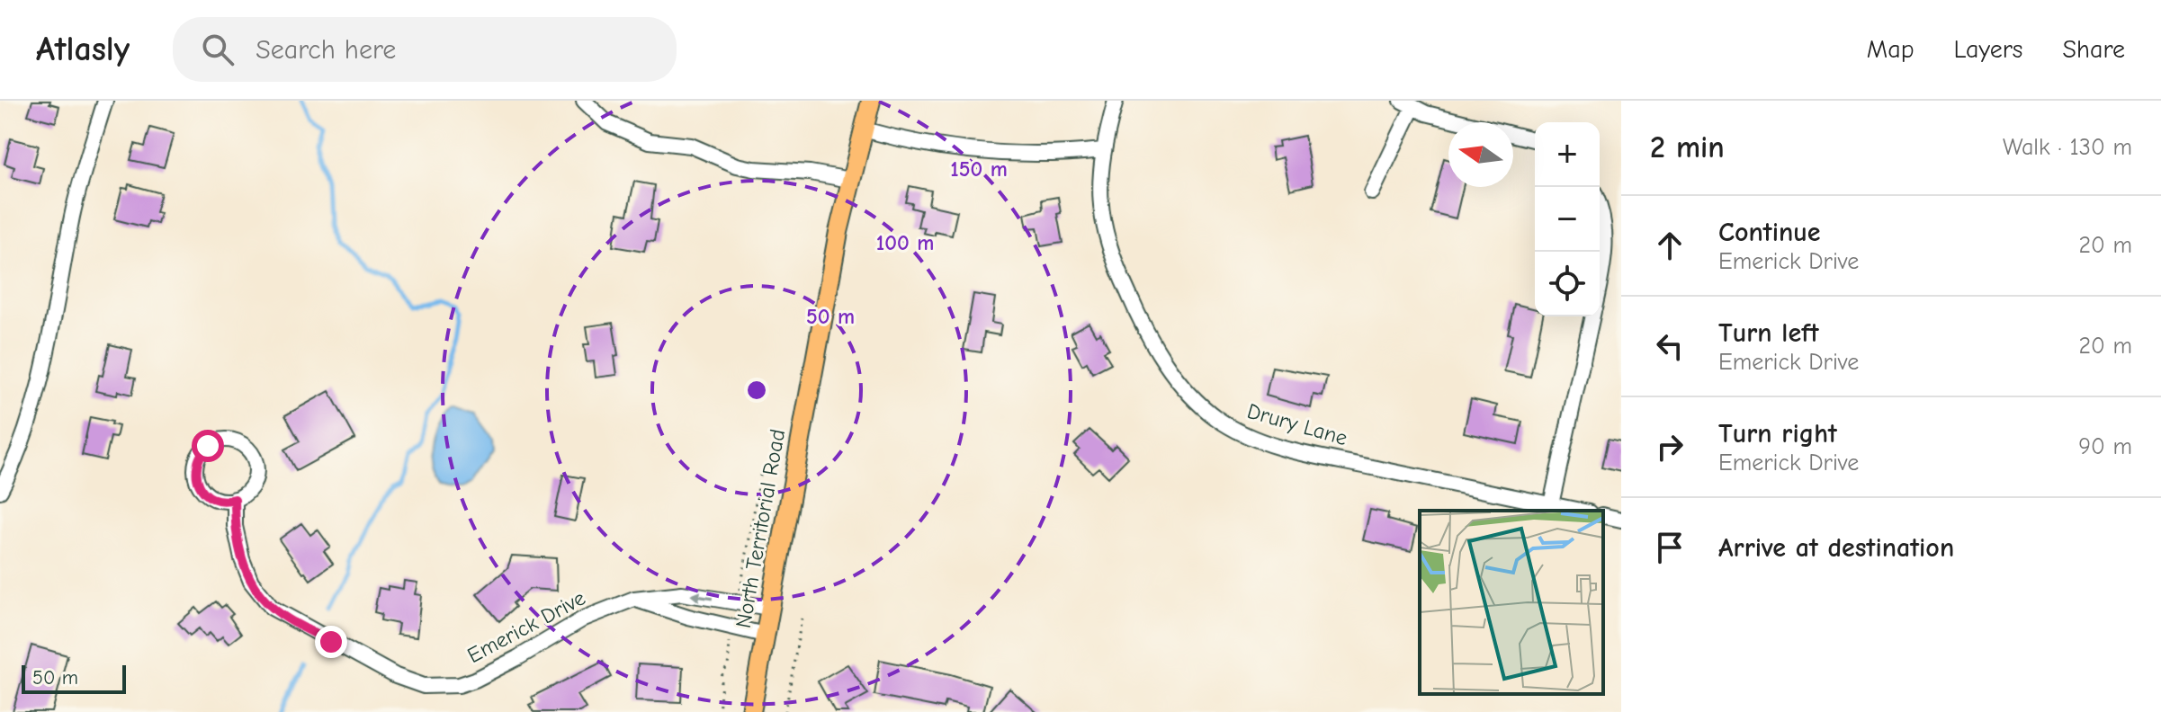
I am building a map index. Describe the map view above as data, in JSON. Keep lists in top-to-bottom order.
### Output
{
  "streets": {
    "main road": ["North Territorial Road"],
    "street": ["Drury Lane", "Emerick Drive"]
  },
  "crossings": [
    ["North Territorial Road", "Emerick Drive"]
  ],
  "scale_bar": "50 m",
  "north": "left",
  "page": {
    "header": "Atlasly",
    "search": "Search here",
    "nav": ["Map", "Layers", "Share"],
    "heading": ["2 min", "Walk · 130 m"],
    "map_buttons": ["+", "−"],
    "list": [
      ["Continue", "Emerick Drive", "20 m"],
      ["Turn left", "Emerick Drive", "20 m"],
      ["Turn right", "Emerick Drive", "90 m"],
      "Arrive at destination"
    ],
    "scale": "50 m"
  },
  "rings": ["150 m", "100 m", "50 m"]
}
